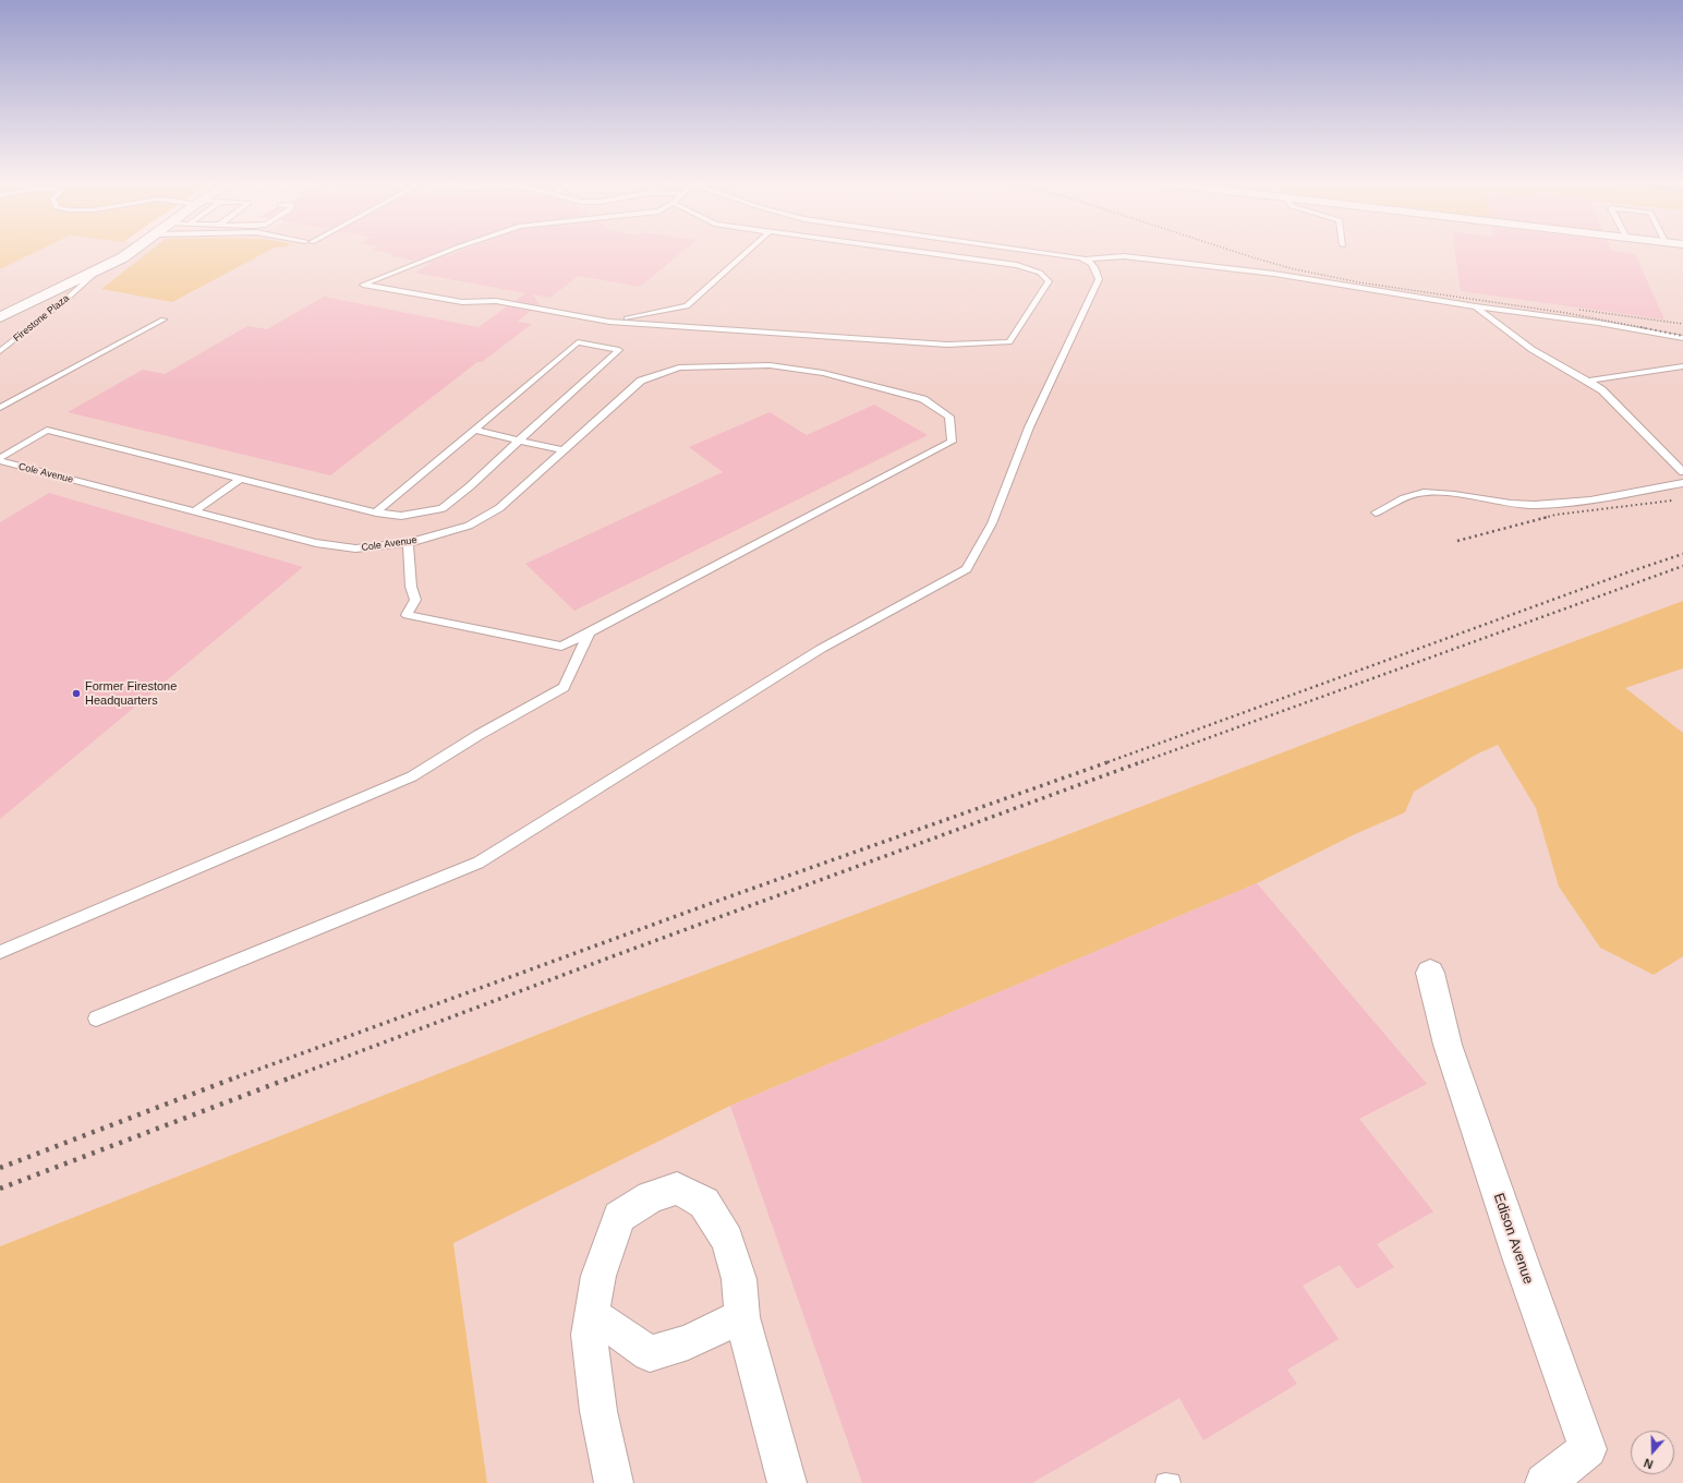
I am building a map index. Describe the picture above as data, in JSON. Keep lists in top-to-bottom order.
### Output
{
  "streets": {
    "street": ["Edison Avenue"],
    "lane": ["Firestone Plaza", "Cole Avenue"]
  },
  "places": ["Former Firestone Headquarters"],
  "north": "bottom"
}
